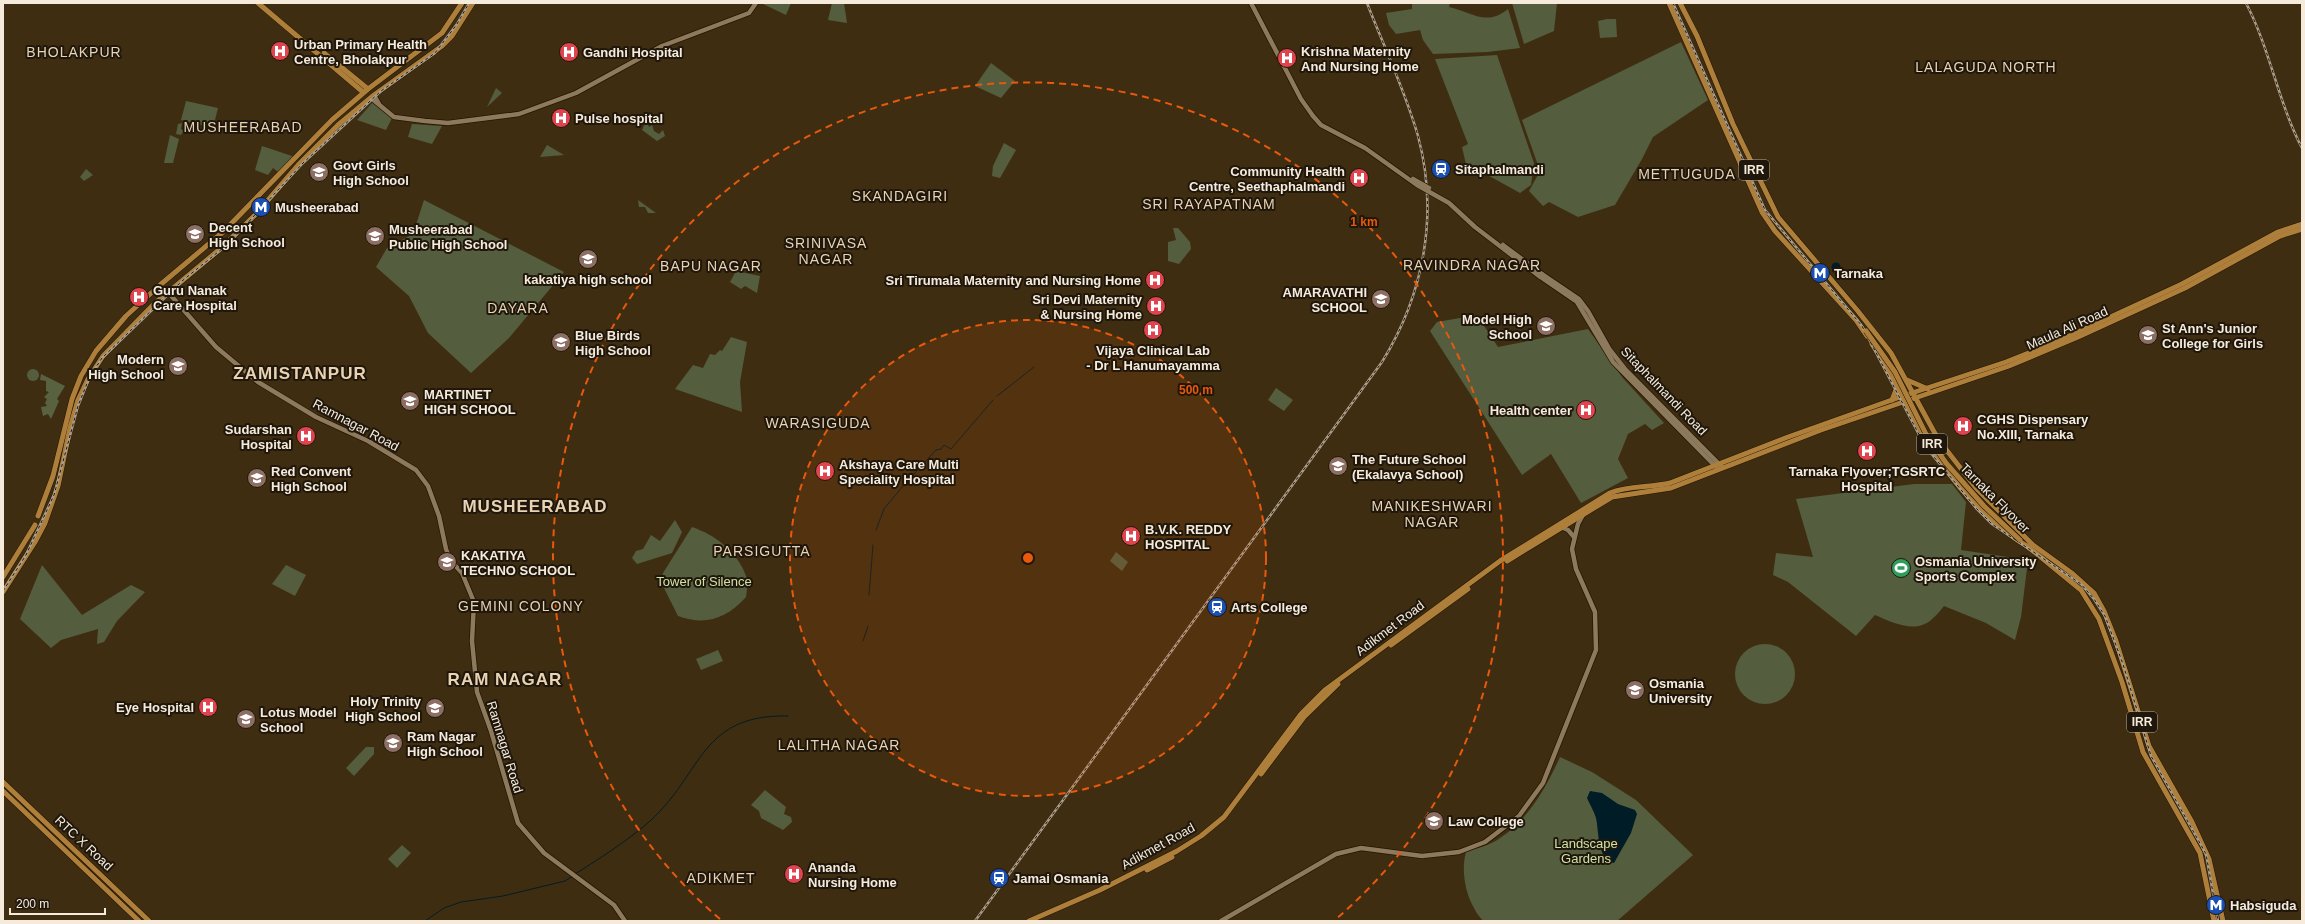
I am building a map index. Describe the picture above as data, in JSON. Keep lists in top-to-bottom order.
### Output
{
  "streets": {
    "main road": [
      "IRR",
      "Maula Ali Road",
      "Sitaphalmandi Road",
      "Ramnagar Road",
      "Tarnaka Flyover",
      "Adikmet Road",
      "RTC X Road"
    ]
  },
  "crossings": [
    ["IRR", "Tarnaka Flyover"]
  ],
  "districts": [
    "BHOLAKPUR",
    "LALAGUDA NORTH",
    "MUSHEERABAD",
    "METTUGUDA",
    "SKANDAGIRI",
    "SRI RAYAPATNAM",
    "SRINIVASA NAGAR",
    "RAVINDRA NAGAR",
    "BAPU NAGAR",
    "DAYARA",
    "ZAMISTANPUR",
    "WARASIGUDA",
    "MUSHEERABAD",
    "MANIKESHWARI NAGAR",
    "PARSIGUTTA",
    "GEMINI COLONY",
    "RAM NAGAR",
    "LALITHA NAGAR",
    "ADIKMET"
  ],
  "parks": ["Tower of Silence", "Landscape Gardens"],
  "places": {
    "hospital": [
      "Urban Primary Health Centre, Bholakpur",
      "Gandhi Hospital",
      "Krishna Maternity And Nursing Home",
      "Pulse hospital",
      "Community Health Centre, Seethaphalmandi",
      "Sri Tirumala Maternity and Nursing Home",
      "Guru Nanak Care Hospital",
      "Sri Devi Maternity & Nursing Home",
      "Vijaya Clinical Lab - Dr L Hanumayamma",
      "Health center",
      "CGHS Dispensary No.XIII, Tarnaka",
      "Sudarshan Hospital",
      "Tarnaka Flyover;TGSRTC Hospital",
      "Akshaya Care Multi Speciality Hospital",
      "B.V.K. REDDY HOSPITAL",
      "Eye Hospital",
      "Ananda Nursing Home"
    ],
    "station": ["Sitaphalmandi", "Arts College", "Jamai Osmania"],
    "school or university": [
      "Govt Girls High School",
      "Decent High School",
      "Musheerabad Public High School",
      "kakatiya high school",
      "AMARAVATHI SCHOOL",
      "Model High School",
      "St Ann's Junior College for Girls",
      "Blue Birds High School",
      "Modern High School",
      "MARTINET HIGH SCHOOL",
      "The Future School (Ekalavya School)",
      "Red Convent High School",
      "KAKATIYA TECHNO SCHOOL",
      "Osmania University",
      "Holy Trinity High School",
      "Lotus Model School",
      "Ram Nagar High School",
      "Law College"
    ],
    "metro station": ["Musheerabad", "Tarnaka", "Habsiguda"],
    "sports": ["Osmania University Sports Complex"]
  },
  "scale_bar": "200 m",
  "rings": ["1 km", "500 m"]
}
